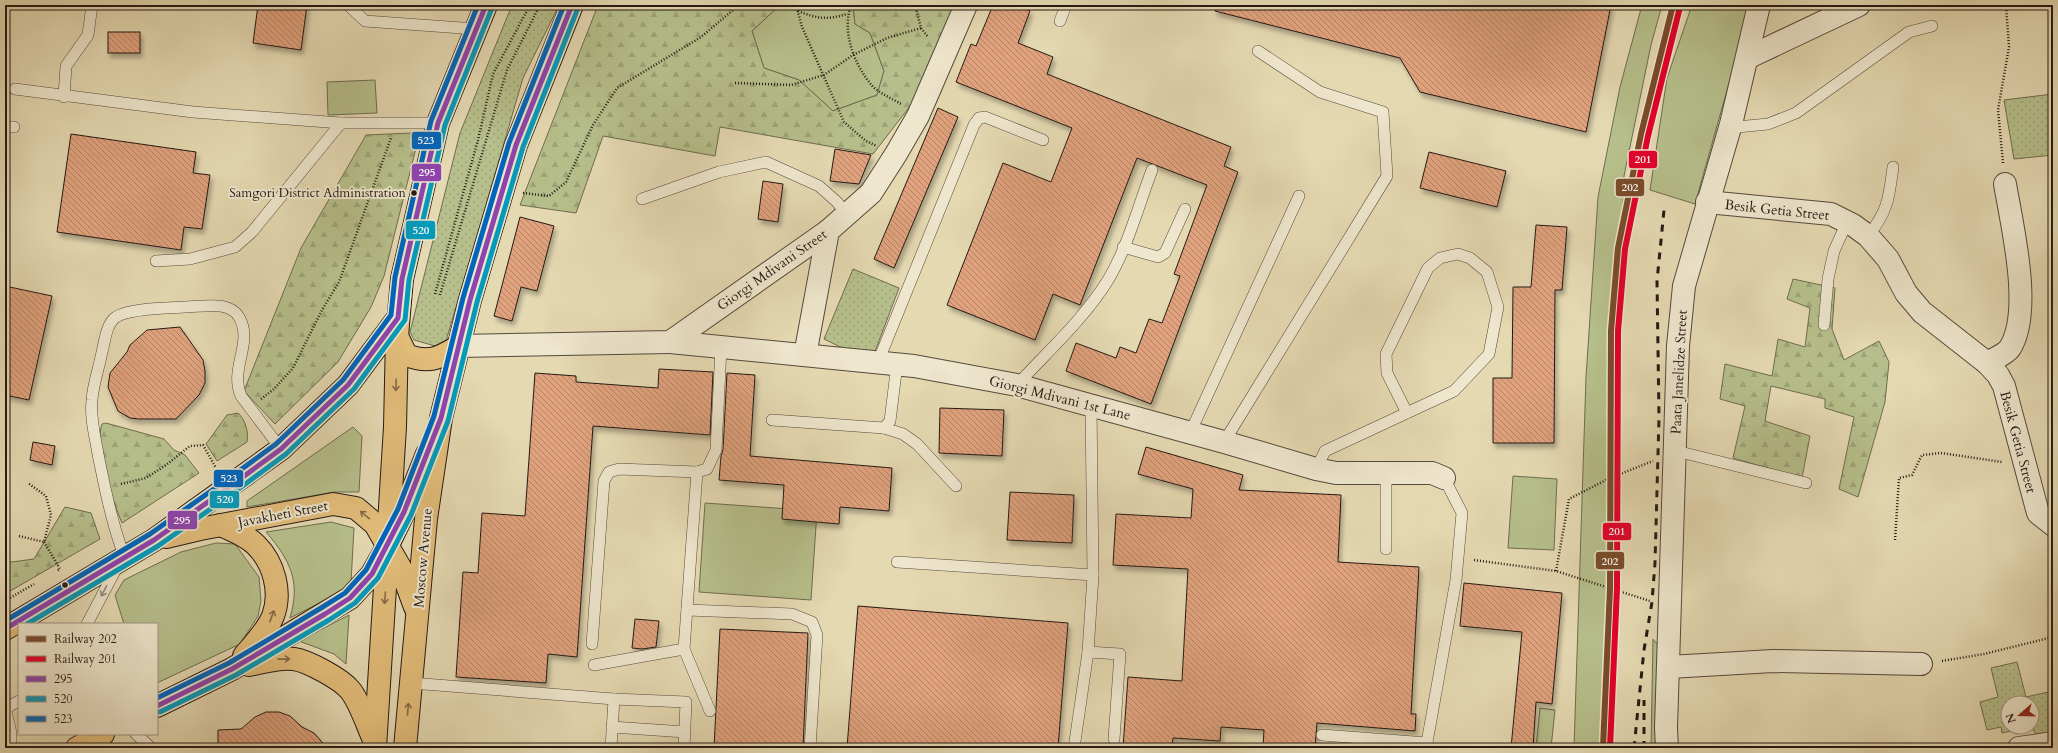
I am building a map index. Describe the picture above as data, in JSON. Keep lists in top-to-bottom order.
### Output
{
  "streets": {
    "main road": ["Javakheti Street", "Moscow Avenue"],
    "street": [
      "Besik Getia Street",
      "Giorgi Mdivani Street",
      "Paata Janelidze Street",
      "Giorgi Mdivani 1st Lane"
    ]
  },
  "crossings": [
    ["Besik Getia Street", "Paata Janelidze Street"],
    ["Giorgi Mdivani Street", "Giorgi Mdivani 1st Lane"],
    ["Javakheti Street", "Moscow Avenue"]
  ],
  "places": ["Samgori District Administration"],
  "lines": [
    "rail line 202",
    "transit line 295",
    "transit line 523",
    "rail line 201",
    "transit line 520"
  ],
  "legend": [
    "Railway 202",
    "Railway 201",
    "295",
    "520",
    "523"
  ],
  "north": "left"
}
